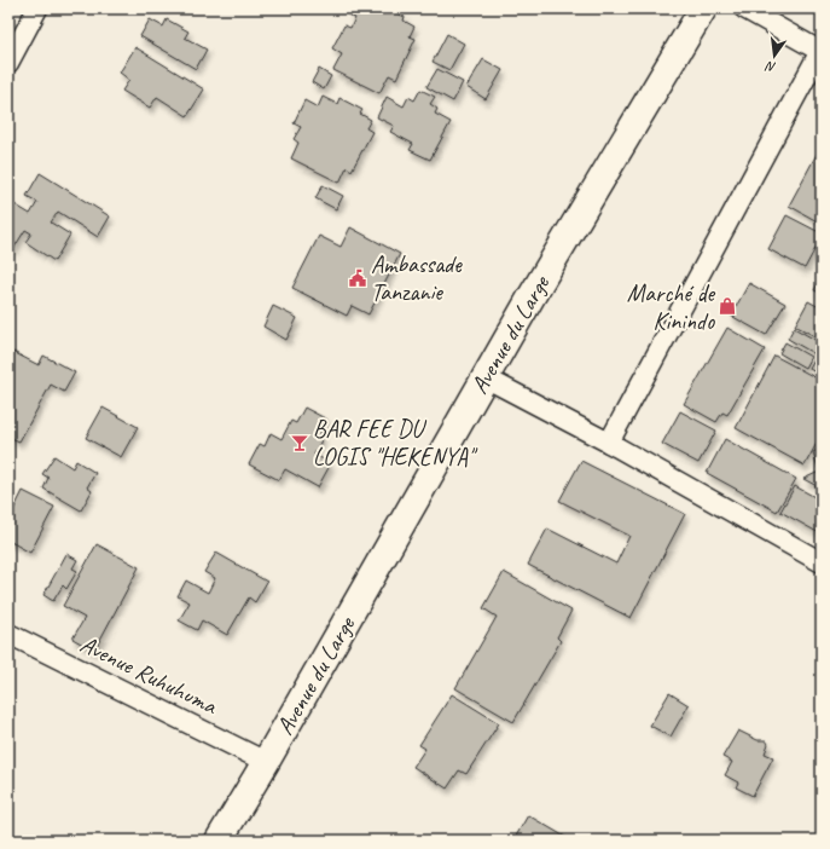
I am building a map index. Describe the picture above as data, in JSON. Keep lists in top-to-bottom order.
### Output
{
  "streets": {
    "main road": ["Avenue du Large"],
    "street": ["Avenue Ruhuhuma"]
  },
  "crossings": [
    ["Avenue du Large", "Avenue Ruhuhuma"]
  ],
  "places": {
    "public building": ["Ambassade Tanzanie"],
    "shop": ["Marché de Kinindo"],
    "bar": ["BAR FEE DU LOGIS \"HEKENYA\""]
  },
  "north": "bottom"
}
